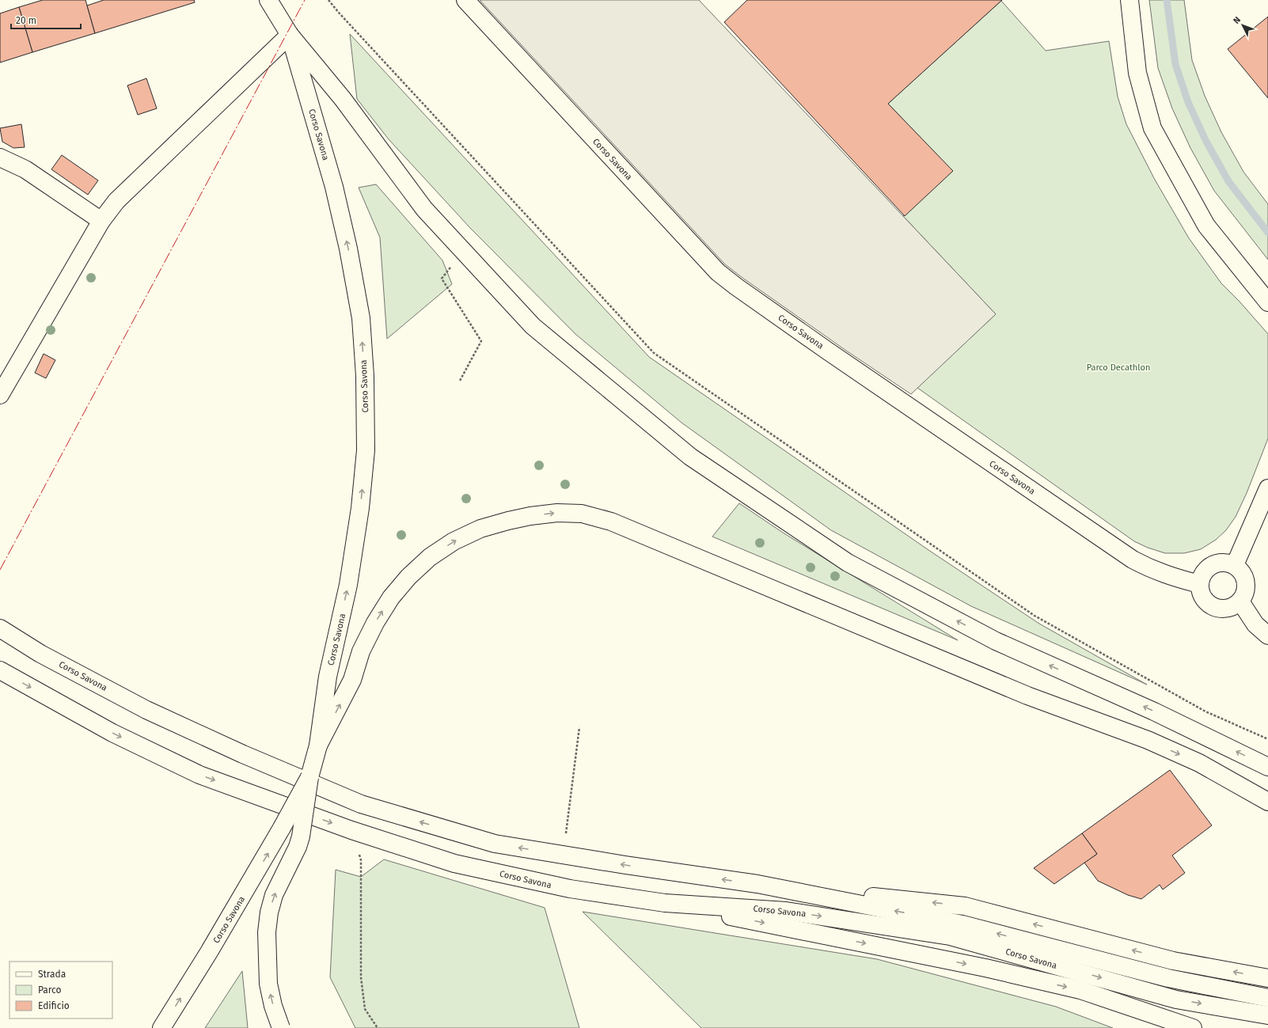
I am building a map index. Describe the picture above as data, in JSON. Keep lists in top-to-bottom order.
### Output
{
  "streets": {
    "main road": ["Corso Savona"]
  },
  "parks": ["Parco Decathlon"],
  "legend": ["Strada", "Parco", "Edificio"],
  "scale_bar": "20 m",
  "north": "top left"
}
